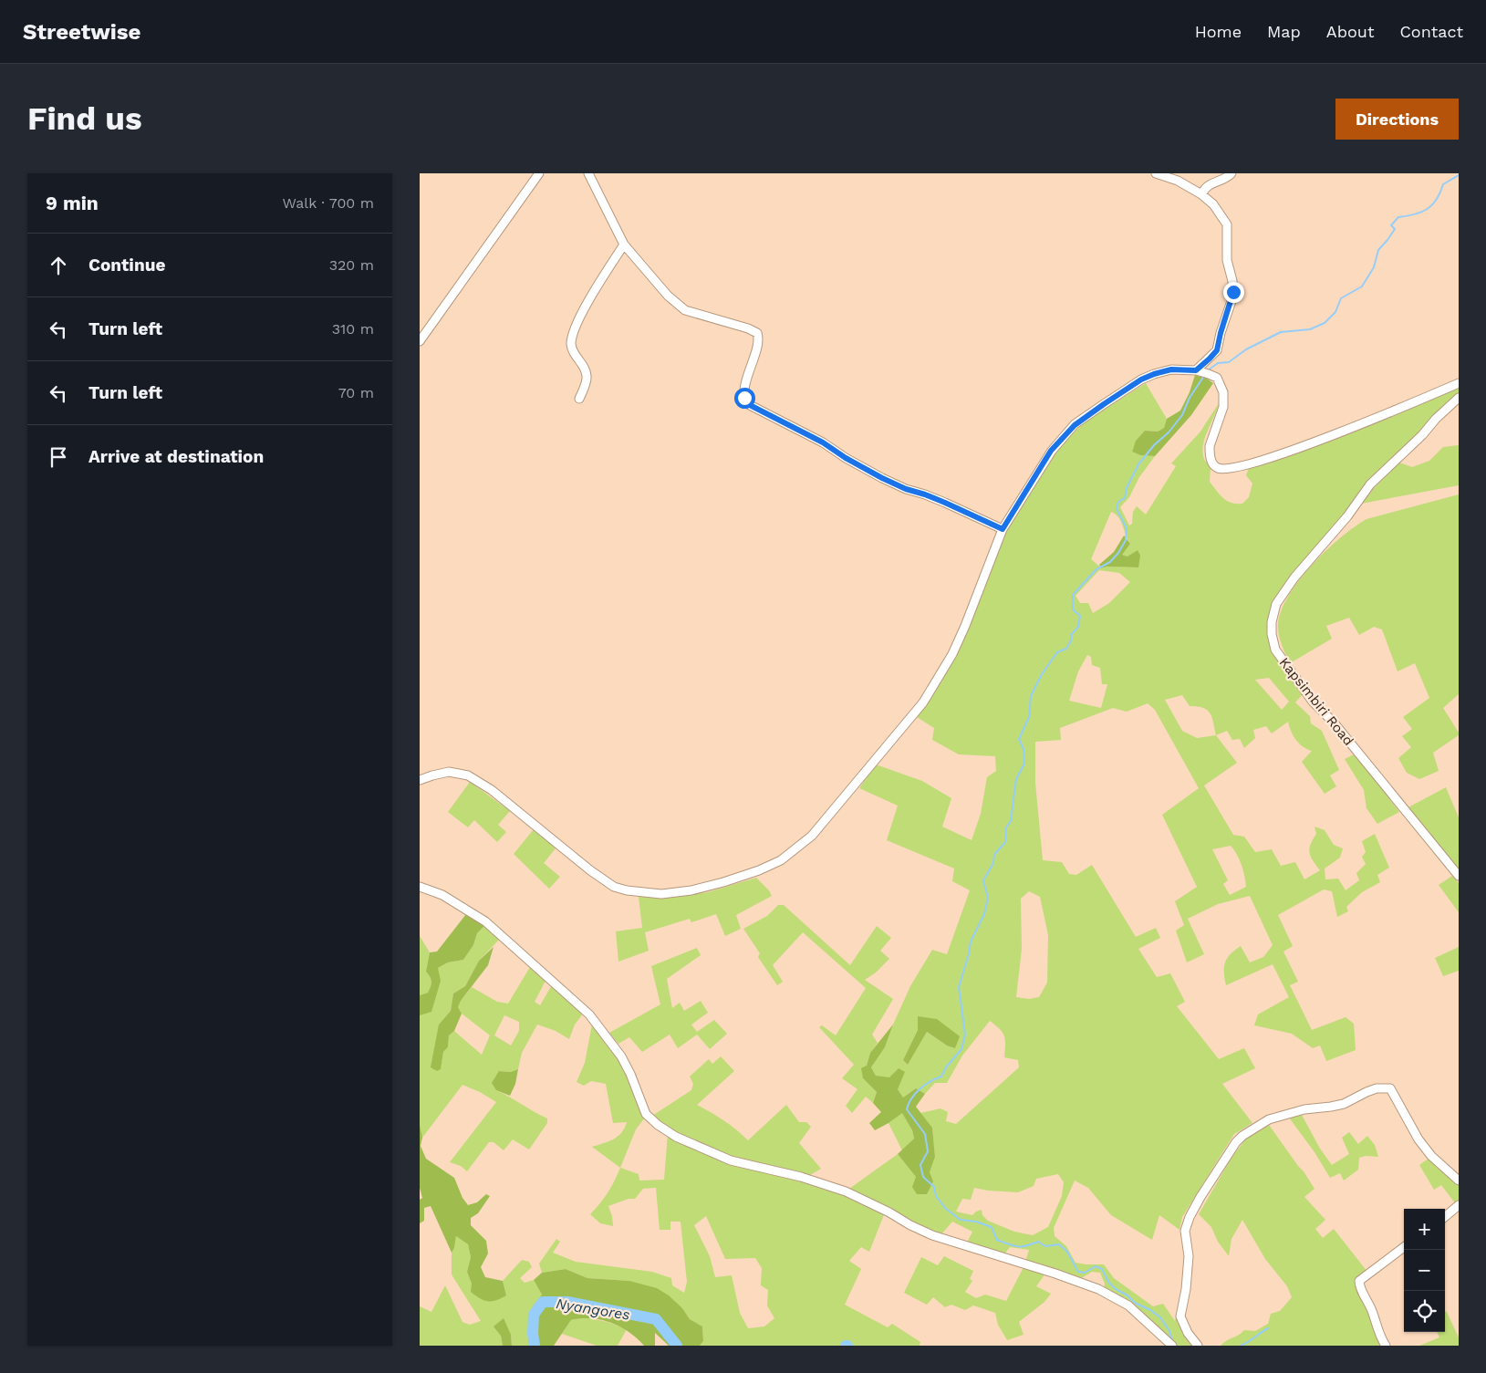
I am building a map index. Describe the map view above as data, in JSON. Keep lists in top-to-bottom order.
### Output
{
  "streets": {
    "street": ["Kapsimbiri Road"]
  },
  "water": ["Nyangores"],
  "page": {
    "header": "Streetwise",
    "nav": [
      "Home",
      "Map",
      "About",
      "Contact"
    ],
    "buttons": "Directions",
    "title": "Find us",
    "heading": ["9 min", "Walk · 700 m"],
    "list": [
      ["Continue", "320 m"],
      ["Turn left", "310 m"],
      ["Turn left", "70 m"],
      "Arrive at destination"
    ],
    "map_buttons": ["+", "−"]
  }
}
